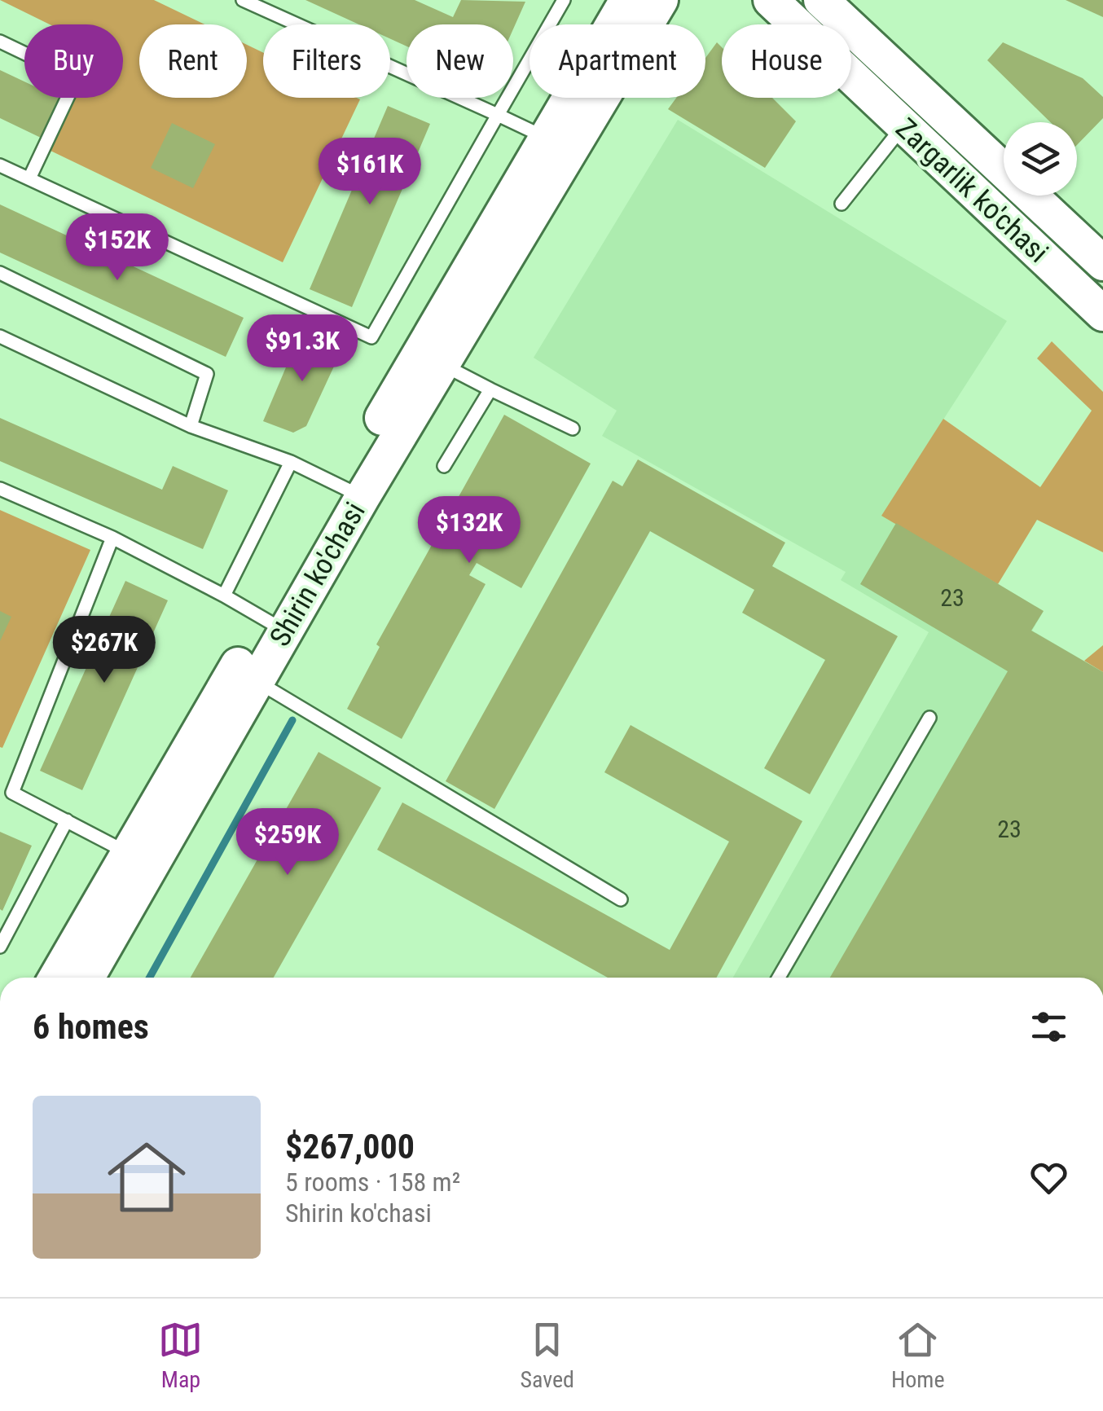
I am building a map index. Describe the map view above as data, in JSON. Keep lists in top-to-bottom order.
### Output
{
  "streets": {
    "main road": ["Zargarlik ko'chasi", "Shirin ko'chasi"]
  },
  "house_numbers": ["23", "23"],
  "page": {
    "chip": [
      "Buy",
      "Rent",
      "Filters",
      "New",
      "Apartment",
      "House"
    ],
    "price": [
      "$161K",
      "$152K",
      "$91.3K",
      "$132K",
      "$267K",
      "$259K"
    ],
    "heading": "6 homes",
    "list": [
      {
        "name": "$267,000",
        "note": "5 rooms · 158 m² · Shirin ko'chasi"
      }
    ],
    "tabs": ["Map", "Saved", "Home"]
  }
}
